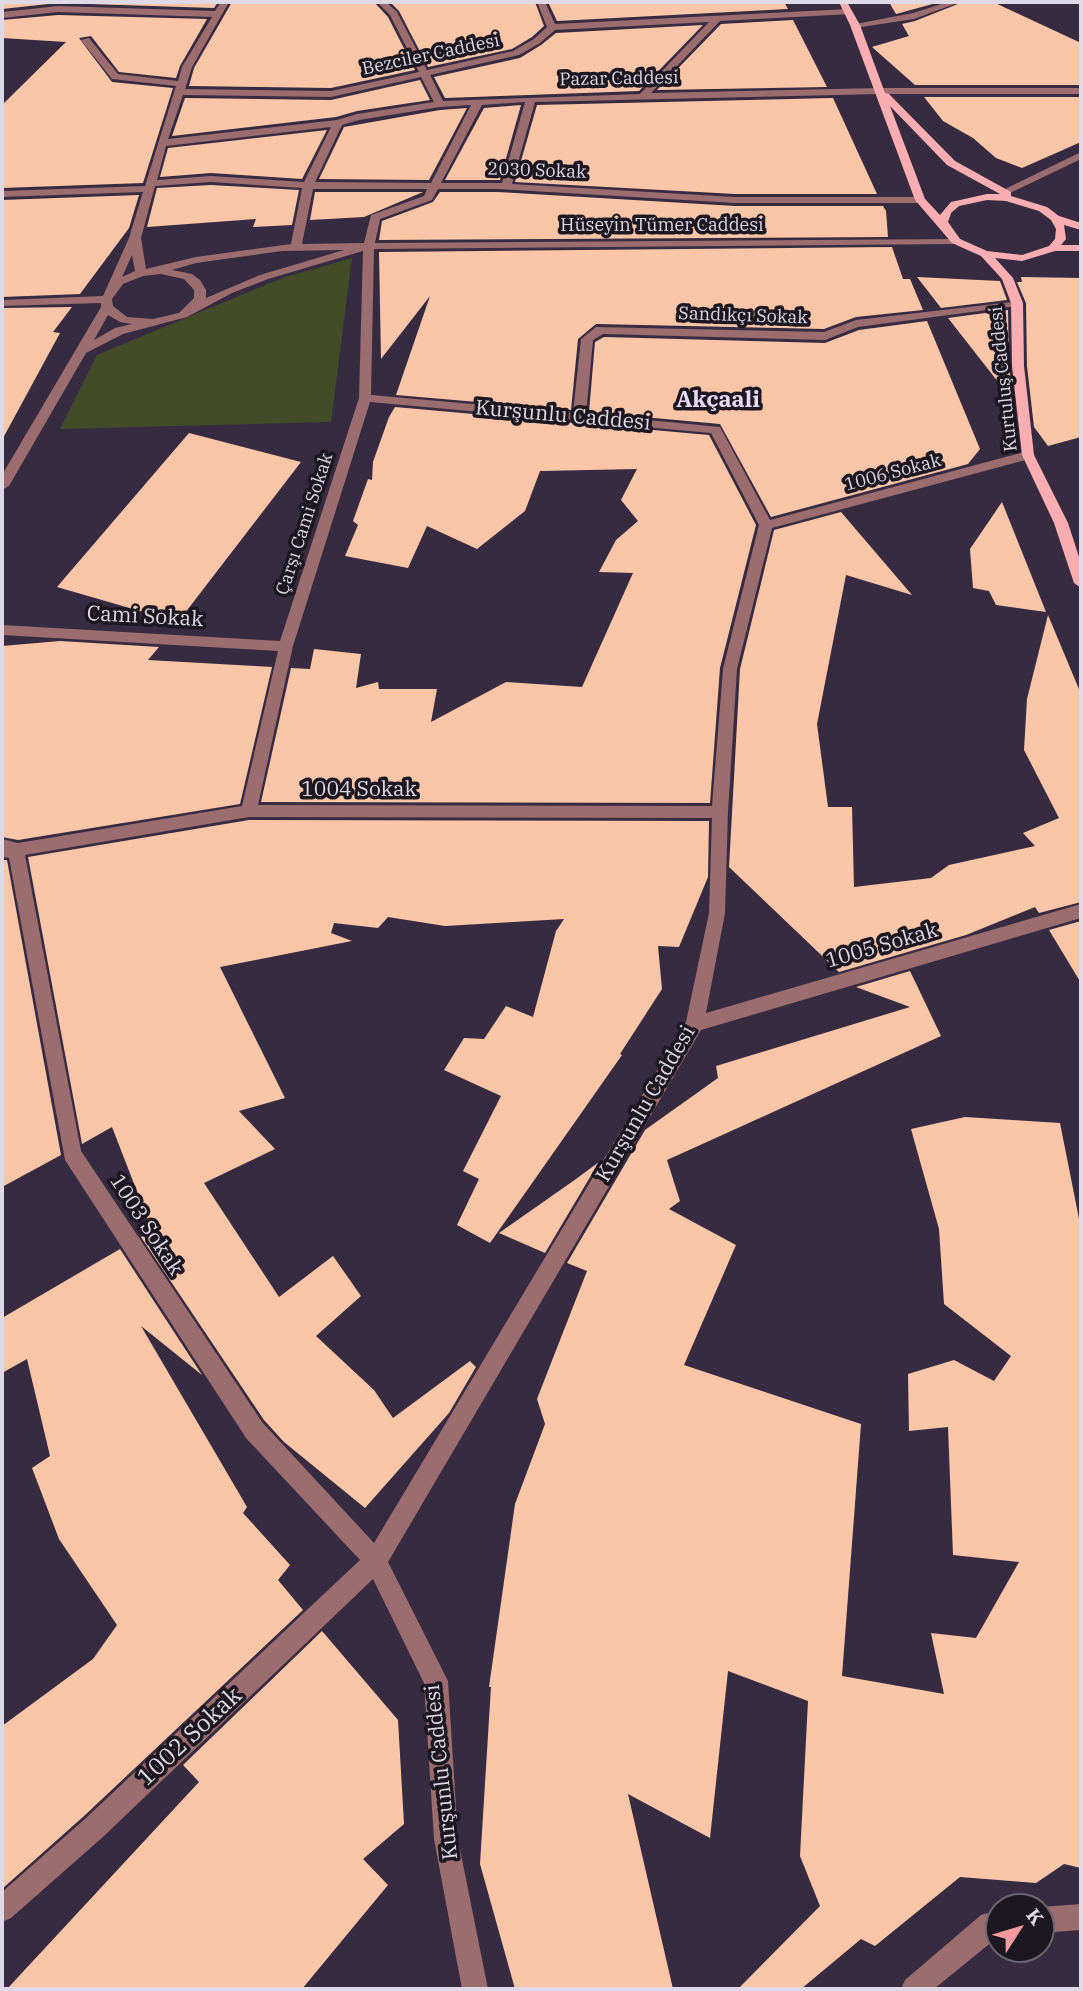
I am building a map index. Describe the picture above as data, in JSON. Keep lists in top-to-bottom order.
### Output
{
  "streets": {
    "main road": ["Kurtuluş Caddesi"],
    "street": [
      "Bezciler Caddesi",
      "Pazar Caddesi",
      "2030 Sokak",
      "Hüseyin Tümer Caddesi",
      "Sandıkçı Sokak",
      "Kurşunlu Caddesi",
      "1006 Sokak",
      "Çarşı Cami Sokak",
      "Cami Sokak",
      "1004 Sokak",
      "1005 Sokak",
      "1003 Sokak",
      "1002 Sokak"
    ]
  },
  "crossings": [
    ["2030 Sokak", "Çarşı Cami Sokak"],
    ["Hüseyin Tümer Caddesi", "Çarşı Cami Sokak"],
    ["Sandıkçı Sokak", "Kurtuluş Caddesi"],
    ["Sandıkçı Sokak", "Kurşunlu Caddesi"],
    ["Kurtuluş Caddesi", "1006 Sokak"],
    ["Kurşunlu Caddesi", "1006 Sokak"],
    ["Kurşunlu Caddesi", "Çarşı Cami Sokak"],
    ["Kurşunlu Caddesi", "1004 Sokak"],
    ["Kurşunlu Caddesi", "1005 Sokak"],
    ["Kurşunlu Caddesi", "1003 Sokak"],
    ["Kurşunlu Caddesi", "1002 Sokak"],
    ["Çarşı Cami Sokak", "Cami Sokak"],
    ["Çarşı Cami Sokak", "1004 Sokak"],
    ["1004 Sokak", "1003 Sokak"],
    ["1003 Sokak", "1002 Sokak"]
  ],
  "districts": ["Akçaali"],
  "north": "top right"
}
